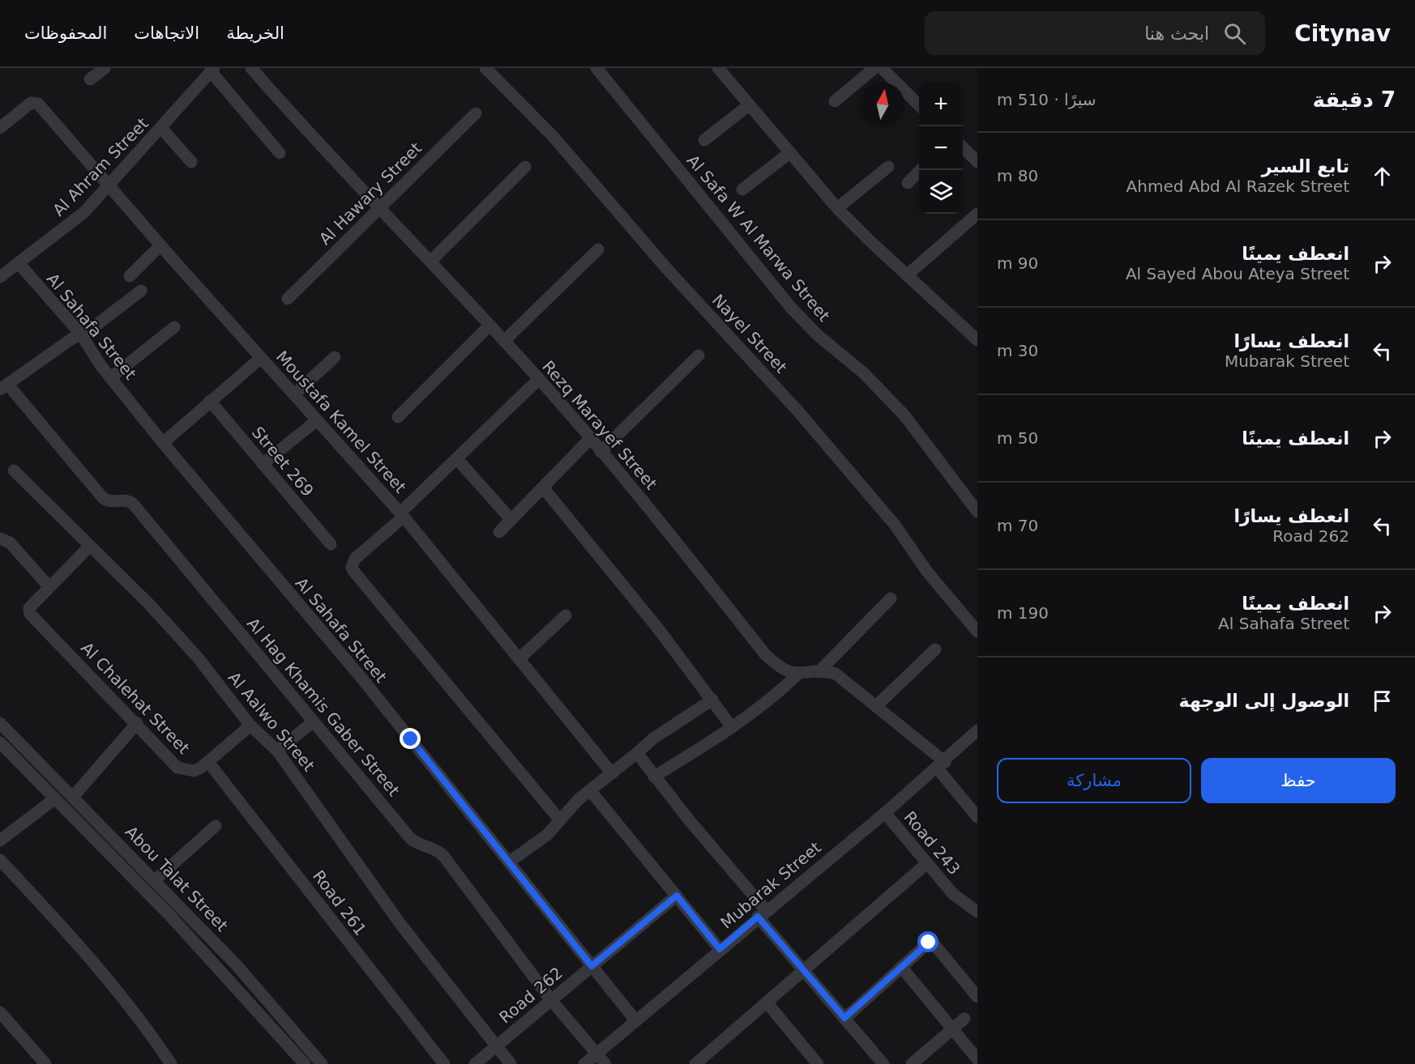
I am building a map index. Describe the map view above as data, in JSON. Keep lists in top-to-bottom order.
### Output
{
  "streets": {
    "street": [
      "Al Ahram Street",
      "Al Hawary Street",
      "Al Safa W Al Marwa Street",
      "Al Sahafa Street",
      "Nayel Street",
      "Moustafa Kamel Street",
      "Rezq Marayef Street",
      "Street 269",
      "Al Chalehat Street",
      "Al Hag Khamis Gaber Street",
      "Al Aalwo Street",
      "Road 243",
      "Abou Talat Street",
      "Mubarak Street",
      "Road 261",
      "Road 262"
    ]
  },
  "crossings": [
    ["Al Ahram Street", "Al Sahafa Street"],
    ["Al Ahram Street", "Moustafa Kamel Street"],
    ["Al Hawary Street", "Rezq Marayef Street"],
    ["Al Sahafa Street", "Mubarak Street"],
    ["Al Sahafa Street", "Road 262"],
    ["Rezq Marayef Street", "Mubarak Street"],
    ["Al Chalehat Street", "Al Aalwo Street"],
    ["Al Chalehat Street", "Road 261"],
    ["Al Hag Khamis Gaber Street", "Mubarak Street"],
    ["Al Hag Khamis Gaber Street", "Road 262"],
    ["Al Aalwo Street", "Road 262"],
    ["Road 243", "Mubarak Street"]
  ],
  "north": "top",
  "page": {
    "header": "Citynav",
    "search": "ابحث هنا",
    "nav": ["الخريطة", "الاتجاهات", "المحفوظات"],
    "heading": ["7 دقيقة", "سيرًا · 510 m"],
    "map_buttons": ["+", "−"],
    "list": [
      ["تابع السير", "Ahmed Abd Al Razek Street", "80 m"],
      ["انعطف يمينًا", "Al Sayed Abou Ateya Street", "90 m"],
      ["انعطف يسارًا", "Mubarak Street", "30 m"],
      ["انعطف يمينًا", "50 m"],
      ["انعطف يسارًا", "Road 262", "70 m"],
      ["انعطف يمينًا", "Al Sahafa Street", "190 m"],
      "الوصول إلى الوجهة"
    ],
    "buttons": ["حفظ", "مشاركة"]
  }
}
